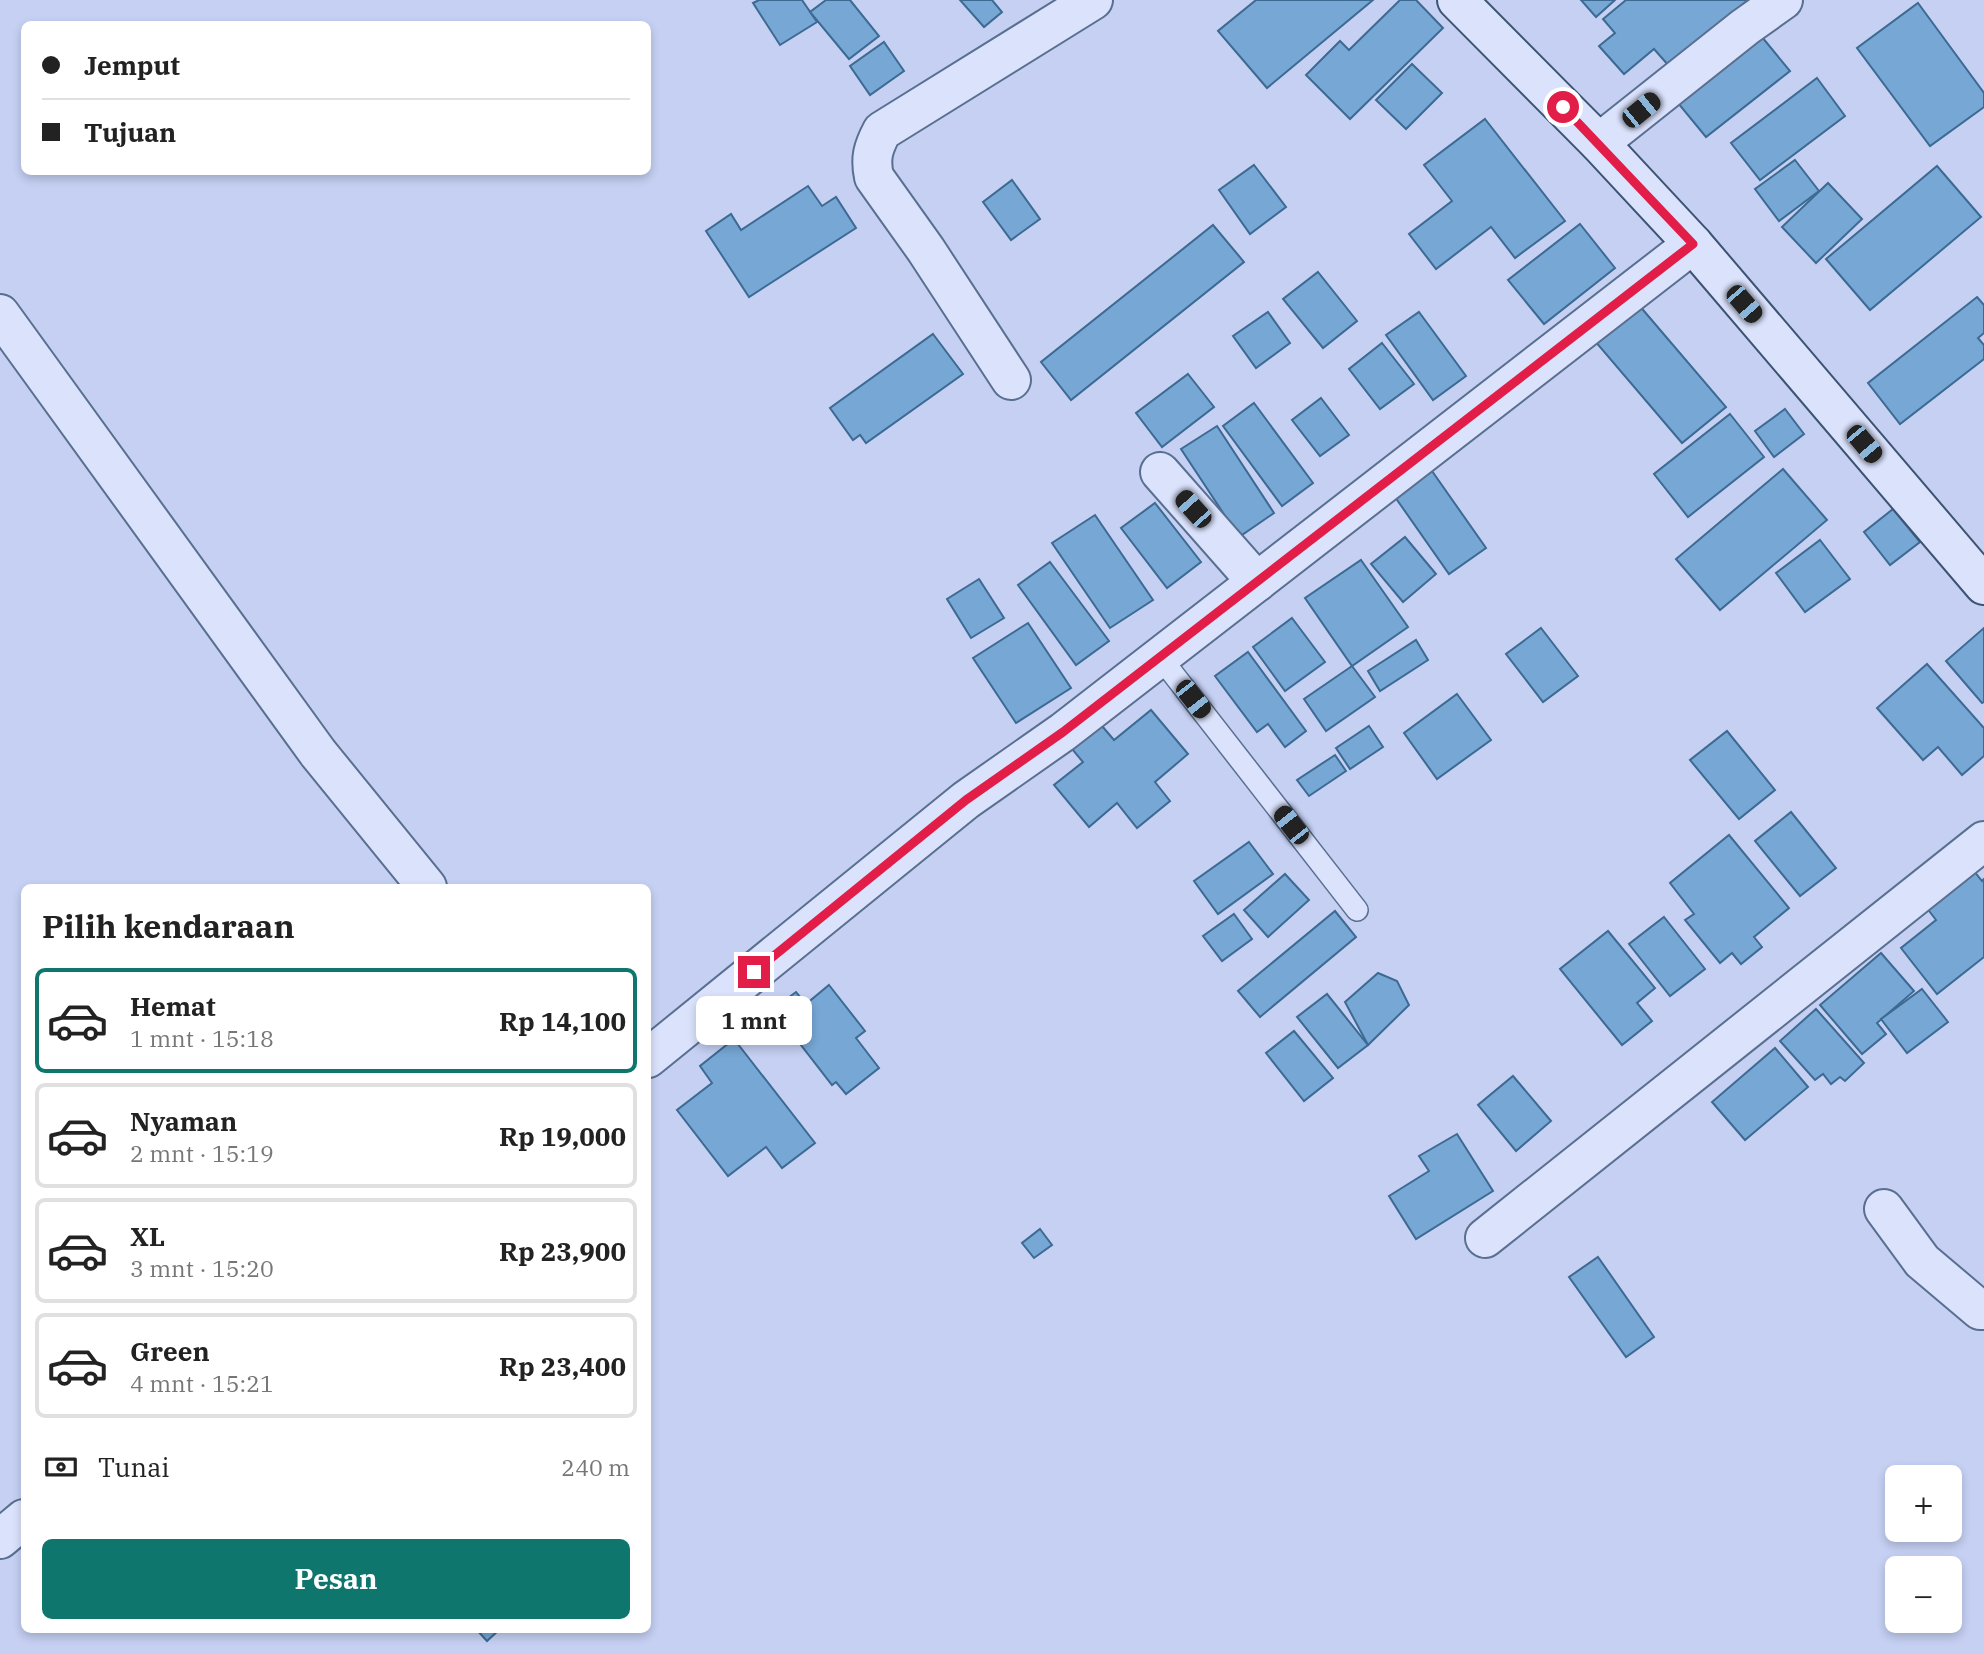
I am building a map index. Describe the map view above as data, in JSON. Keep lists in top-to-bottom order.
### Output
{
  "page": {
    "banner": ["Jemput", "Tujuan"],
    "heading": "Pilih kendaraan",
    "list": [
      {
        "name": "Hemat",
        "note": "1 mnt · 15:18",
        "value": "Rp 14,100"
      },
      {
        "name": "Nyaman",
        "note": "2 mnt · 15:19",
        "value": "Rp 19,000"
      },
      {
        "name": "XL",
        "note": "3 mnt · 15:20",
        "value": "Rp 23,900"
      },
      {
        "name": "Green",
        "note": "4 mnt · 15:21",
        "value": "Rp 23,400"
      }
    ],
    "bubble": "1 mnt",
    "pay": ["Tunai", "240 m"],
    "map_buttons": ["+", "−"],
    "buttons": "Pesan"
  }
}
